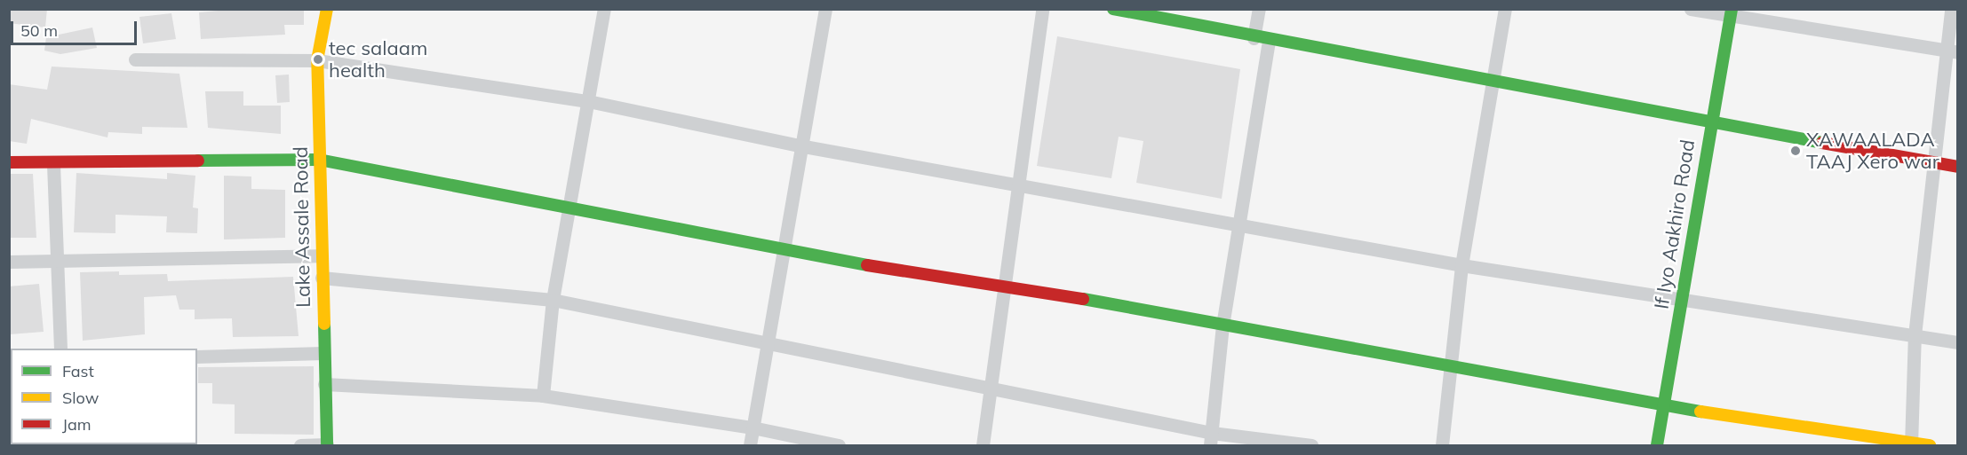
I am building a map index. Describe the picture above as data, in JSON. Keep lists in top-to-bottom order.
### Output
{
  "streets": {
    "street": ["If Iyo Aakhiro Road", "Lake Assale Road"]
  },
  "places": ["tec salaam health", "XAWAALADA TAAJ Xero war"],
  "legend": ["Fast", "Slow", "Jam"],
  "scale_bar": "50 m"
}
